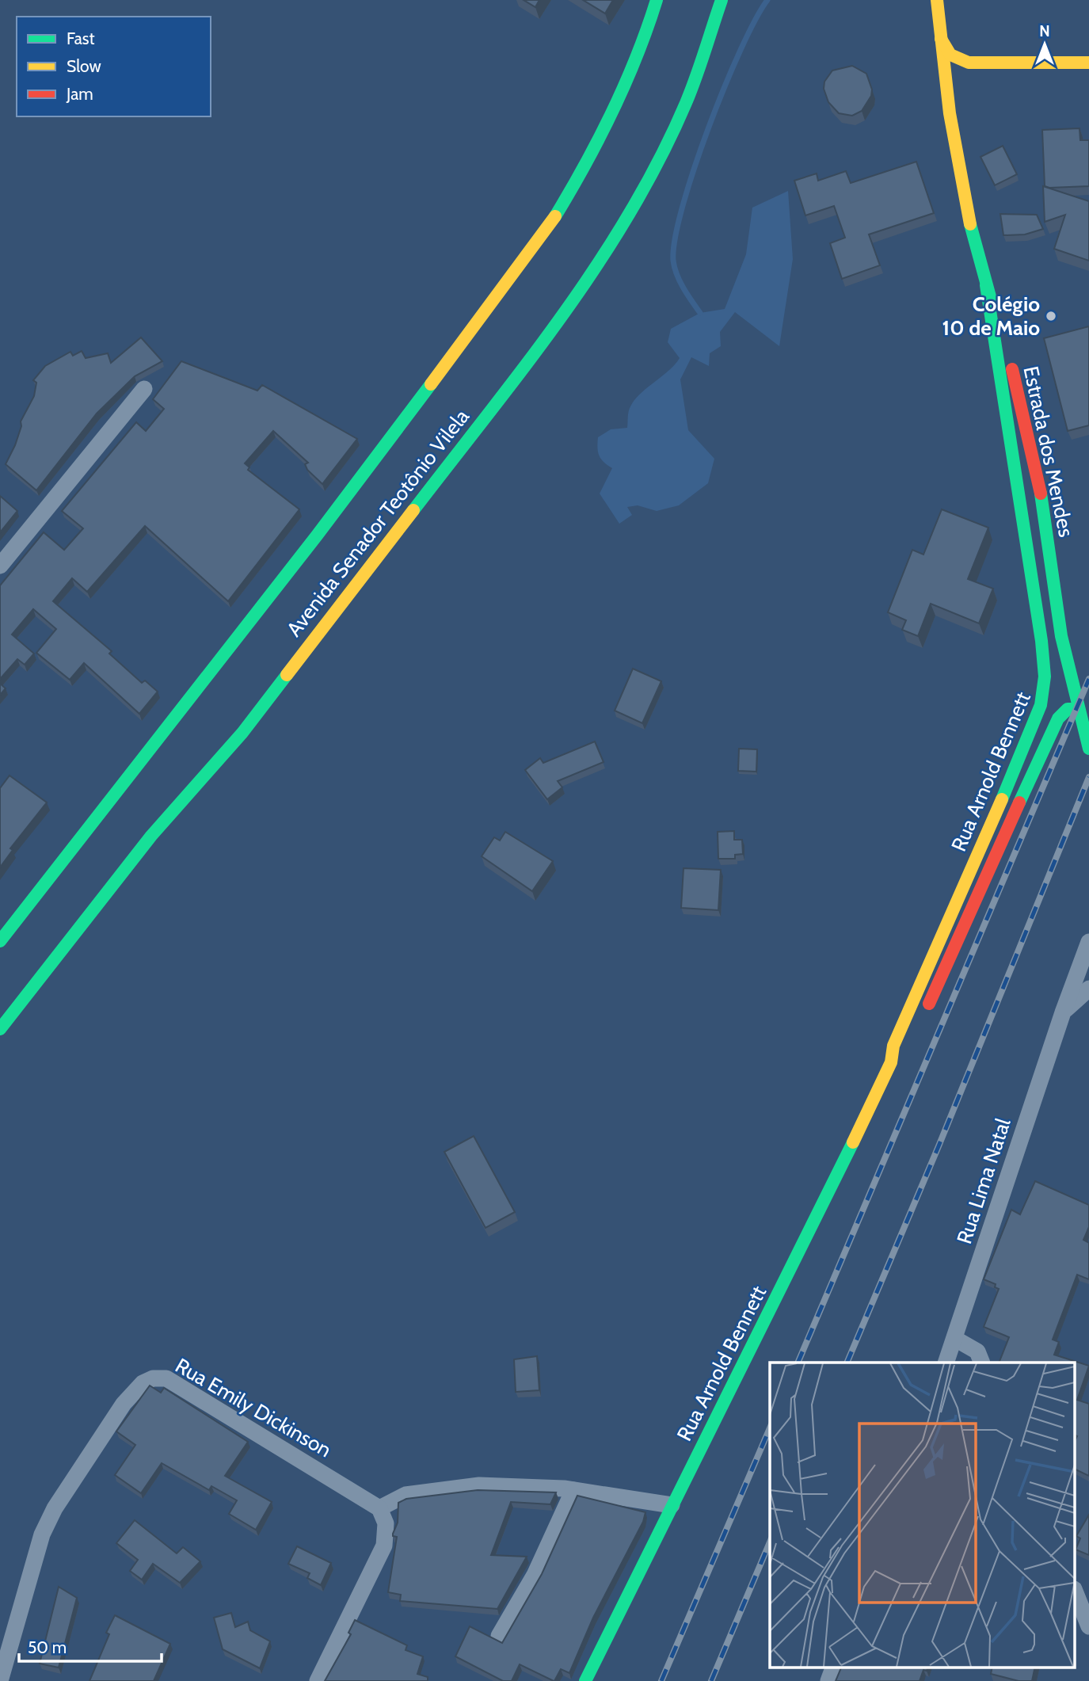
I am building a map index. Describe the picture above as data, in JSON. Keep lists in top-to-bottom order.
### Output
{
  "streets": {
    "street": [
      "Estrada dos Mendes",
      "Avenida Senador Teotônio Vilela",
      "Rua Arnold Bennett",
      "Rua Lima Natal",
      "Rua Emily Dickinson"
    ]
  },
  "crossings": [
    ["Estrada dos Mendes", "Rua Arnold Bennett"]
  ],
  "places": ["Colégio 10 de Maio"],
  "legend": ["Fast", "Slow", "Jam"],
  "scale_bar": "50 m",
  "north": "top"
}
